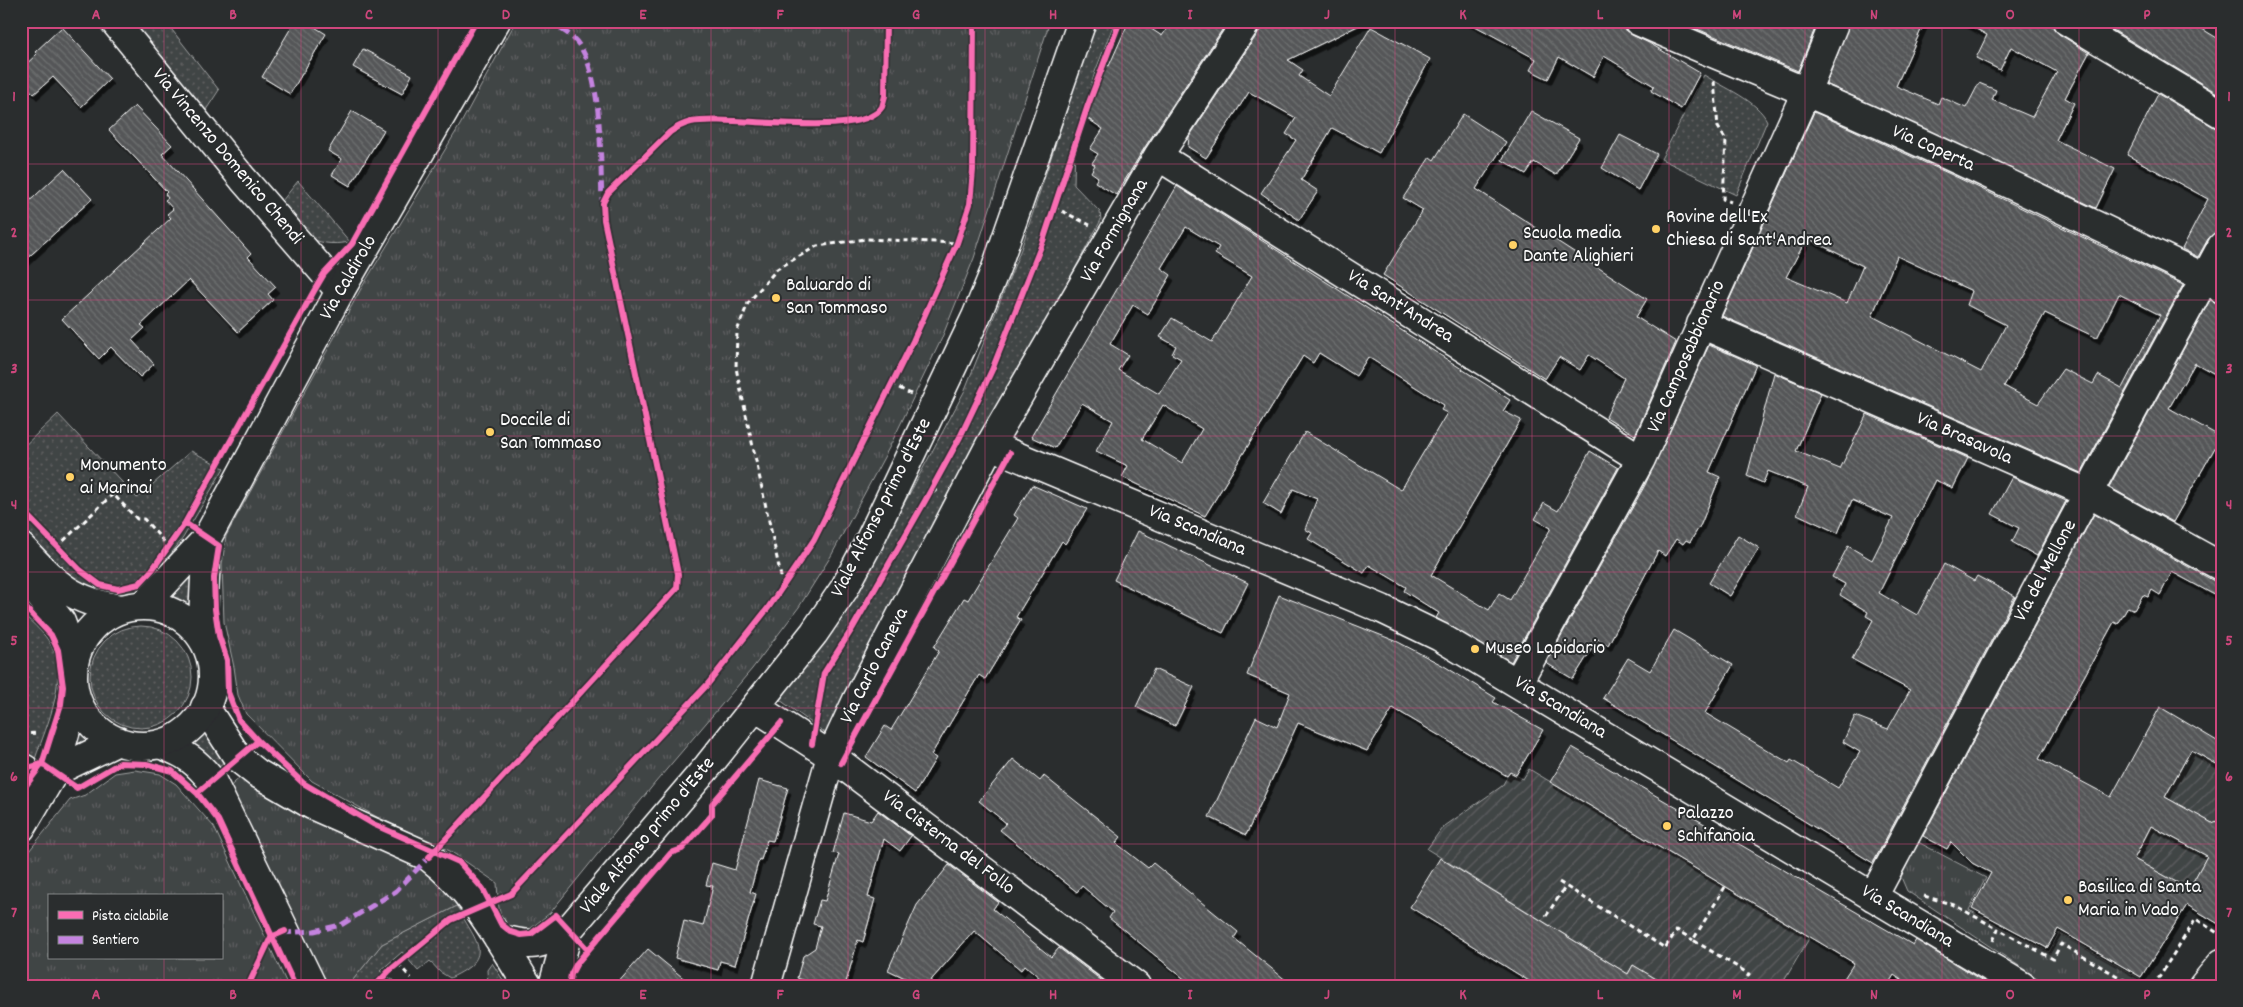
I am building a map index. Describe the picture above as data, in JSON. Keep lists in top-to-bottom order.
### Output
{
  "streets": {
    "street": [
      "Via Coperta",
      "Via Vincenzo Domenico Chendi",
      "Via Formignana",
      "Via Caldirolo",
      "Via Sant'Andrea",
      "Via Camposabbionario",
      "Via Brasavola",
      "Viale Alfonso primo d'Este",
      "Via Scandiana",
      "Via del Mellone",
      "Via Carlo Caneva",
      "Via Cisterna del Follo"
    ]
  },
  "crossings": [
    ["Via Coperta", "Via Camposabbionario"],
    ["Via Coperta", "Via del Mellone"],
    ["Via Vincenzo Domenico Chendi", "Via Caldirolo"],
    ["Via Formignana", "Via Sant'Andrea"],
    ["Via Formignana", "Via Scandiana"],
    ["Via Formignana", "Via Carlo Caneva"],
    ["Via Sant'Andrea", "Via Camposabbionario"],
    ["Via Camposabbionario", "Via Brasavola"],
    ["Via Camposabbionario", "Via Scandiana"],
    ["Via Brasavola", "Via del Mellone"],
    ["Viale Alfonso primo d'Este", "Via Cisterna del Follo"],
    ["Via Scandiana", "Via del Mellone"],
    ["Via Scandiana", "Via Carlo Caneva"],
    ["Via Carlo Caneva", "Via Cisterna del Follo"]
  ],
  "places": [
    "Rovine dell'Ex Chiesa di Sant'Andrea",
    "Scuola media Dante Alighieri",
    "Baluardo di San Tommaso",
    "Doccile di San Tommaso",
    "Monumento ai Marinai",
    "Museo Lapidario",
    "Palazzo Schifanoia",
    "Basilica di Santa Maria in Vado"
  ],
  "legend": ["Pista ciclabile", "Sentiero"],
  "grid": {
    "columns": [
      "A",
      "B",
      "C",
      "D",
      "E",
      "F",
      "G",
      "H",
      "I",
      "J",
      "K",
      "L",
      "M",
      "N",
      "O",
      "P"
    ],
    "rows": [
      "1",
      "2",
      "3",
      "4",
      "5",
      "6",
      "7"
    ]
  }
}
